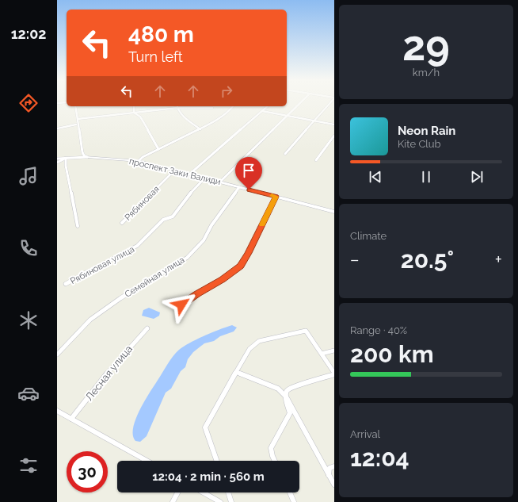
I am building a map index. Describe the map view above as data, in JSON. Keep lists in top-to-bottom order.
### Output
{
  "streets": {
    "street": [
      "проспект Заки Валиди",
      "Рябиновая",
      "Рябиновая улица",
      "Семейная улица",
      "Лесная улица"
    ]
  },
  "crossings": [
    ["проспект Заки Валиди", "Рябиновая"],
    ["проспект Заки Валиди", "Рябиновая улица"],
    ["проспект Заки Валиди", "Семейная улица"]
  ],
  "page": {
    "tabs": "12:02",
    "tile": [
      ["29", "km/h"],
      "Climate",
      ["Range · 40%", "200 km"],
      ["Arrival", "12:04"]
    ],
    "turn": ["480 m", "Turn left"],
    "song": ["Neon Rain", "Kite Club"],
    "heat": ["−", "20.5°", "+"],
    "limit": "30",
    "trip": "12:04 · 2 min · 560 m"
  }
}
